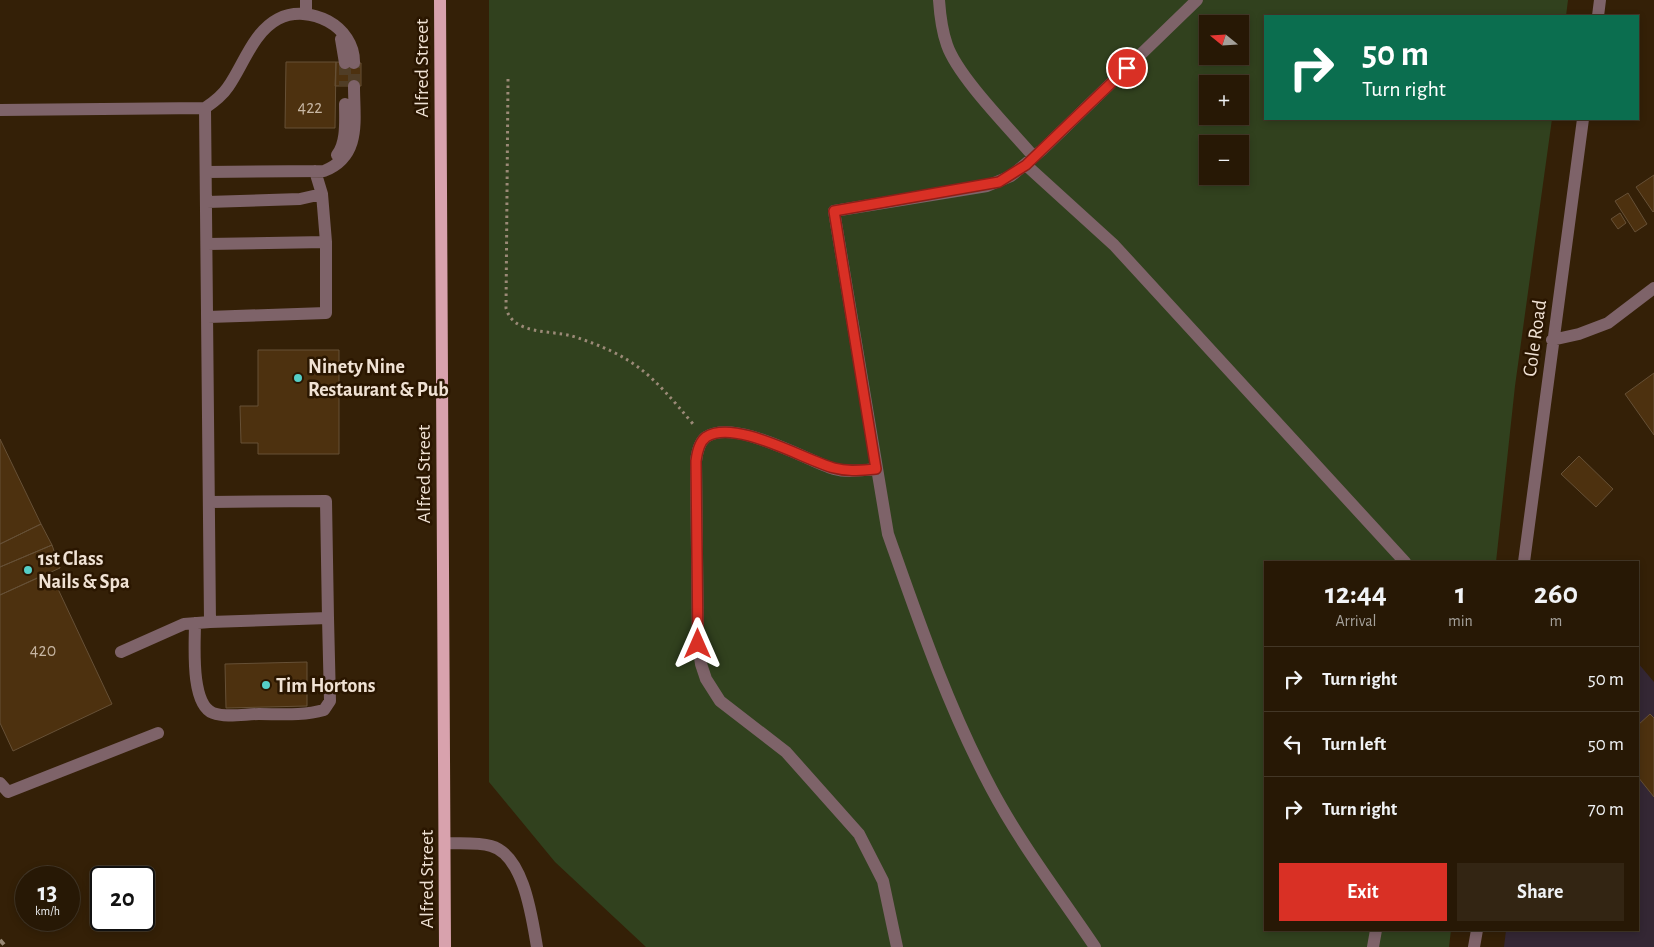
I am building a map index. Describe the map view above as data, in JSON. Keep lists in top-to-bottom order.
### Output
{
  "streets": {
    "main road": ["Alfred Street"],
    "street": ["Cole Road"]
  },
  "places": ["Ninety Nine Restaurant & Pub", "1st Class Nails & Spa", "Tim Hortons"],
  "house_numbers": ["422", "420"],
  "north": "left",
  "page": {
    "map_buttons": ["+", "−"],
    "turn": ["50 m", "Turn right"],
    "eta": [
      "12:44",
      "Arrival",
      "1",
      "min",
      "260",
      "m"
    ],
    "list": [
      {
        "name": "Turn right",
        "value": "50 m"
      },
      {
        "name": "Turn left",
        "value": "50 m"
      },
      {
        "name": "Turn right",
        "value": "70 m"
      }
    ],
    "buttons": ["Exit", "Share"],
    "speed": "13 km/h",
    "limit": "20"
  }
}
